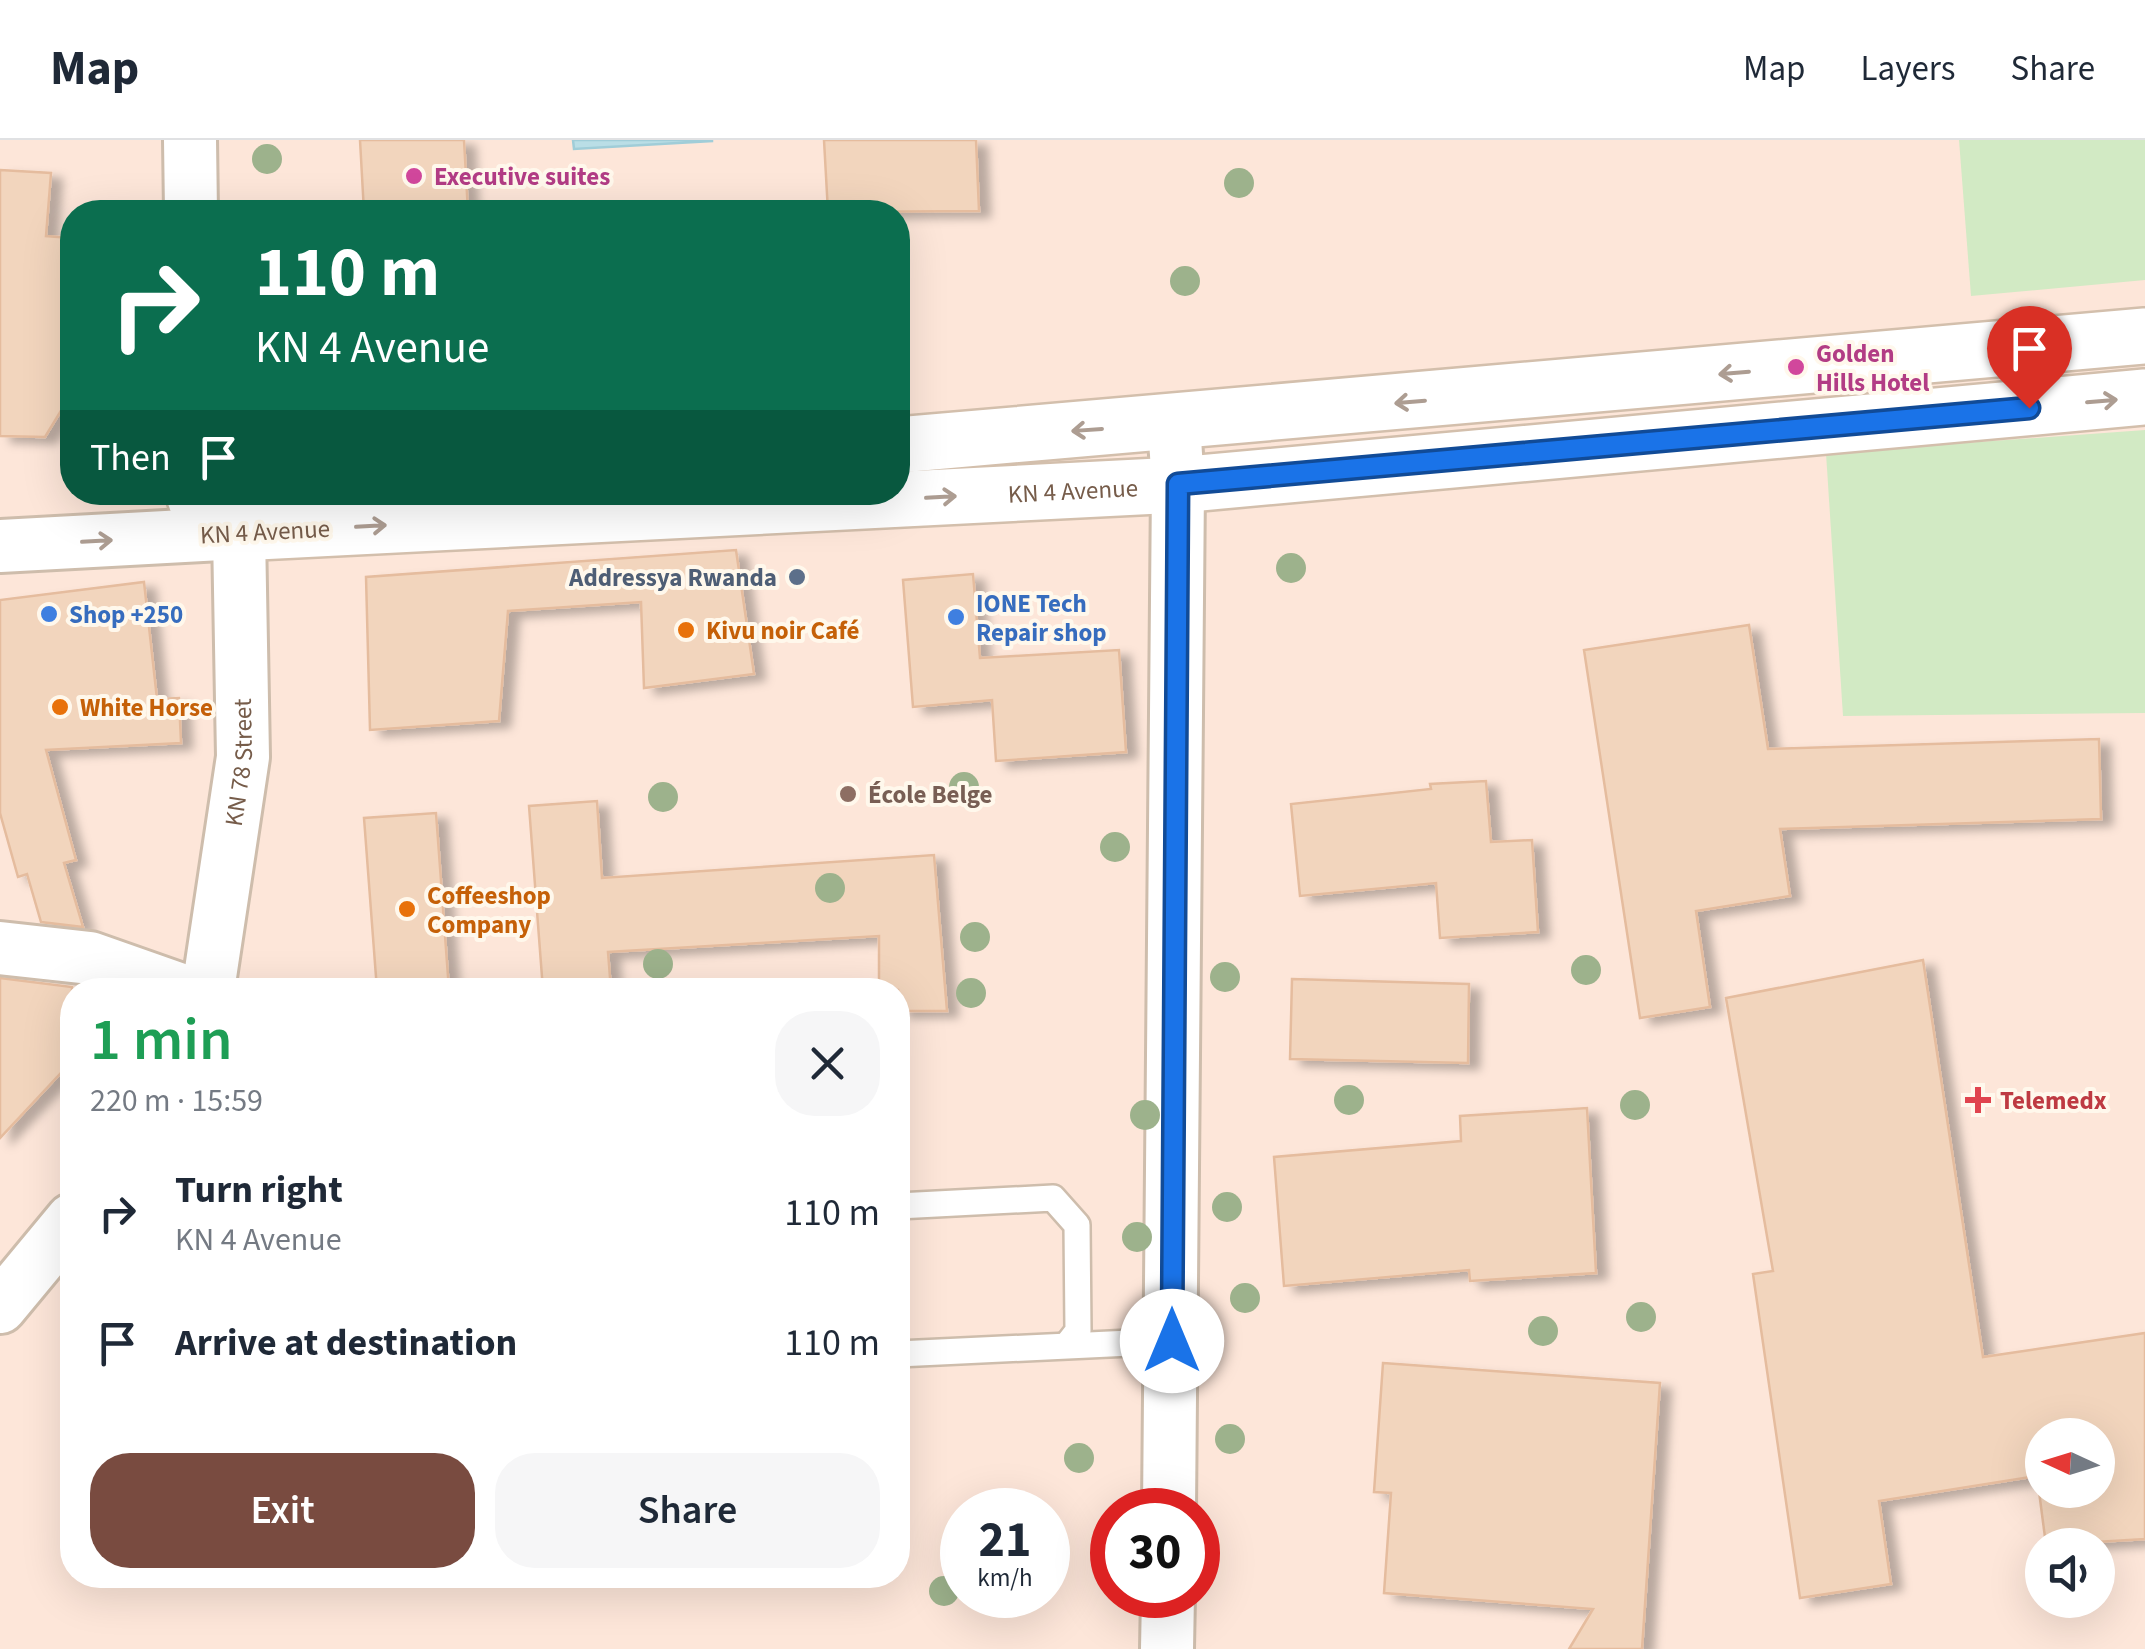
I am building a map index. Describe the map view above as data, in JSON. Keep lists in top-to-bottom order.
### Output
{
  "streets": {
    "street": ["KN 4 Avenue", "KN 78 Street"]
  },
  "crossings": [
    ["KN 4 Avenue", "KN 78 Street"]
  ],
  "places": {
    "other": [
      "Executive suites",
      "Golden Hills Hotel",
      "Addressya Rwanda",
      "Shop +250",
      "IONE Tech Repair shop",
      "Kivu noir Café",
      "White Horse",
      "École Belge",
      "Coffeeshop Company"
    ],
    "health": ["Telemedx"]
  },
  "north": "left",
  "page": {
    "header": "Map",
    "nav": ["Map", "Layers", "Share"],
    "turn": ["110 m", "KN 4 Avenue"],
    "then": "Then",
    "heading": ["1 min", "220 m · 15:59"],
    "list": [
      {
        "name": "Turn right",
        "note": "KN 4 Avenue",
        "value": "110 m"
      },
      {
        "name": "Arrive at destination",
        "value": "110 m"
      }
    ],
    "buttons": ["Exit", "Share"],
    "speed": "21 km/h",
    "limit": "30"
  }
}
